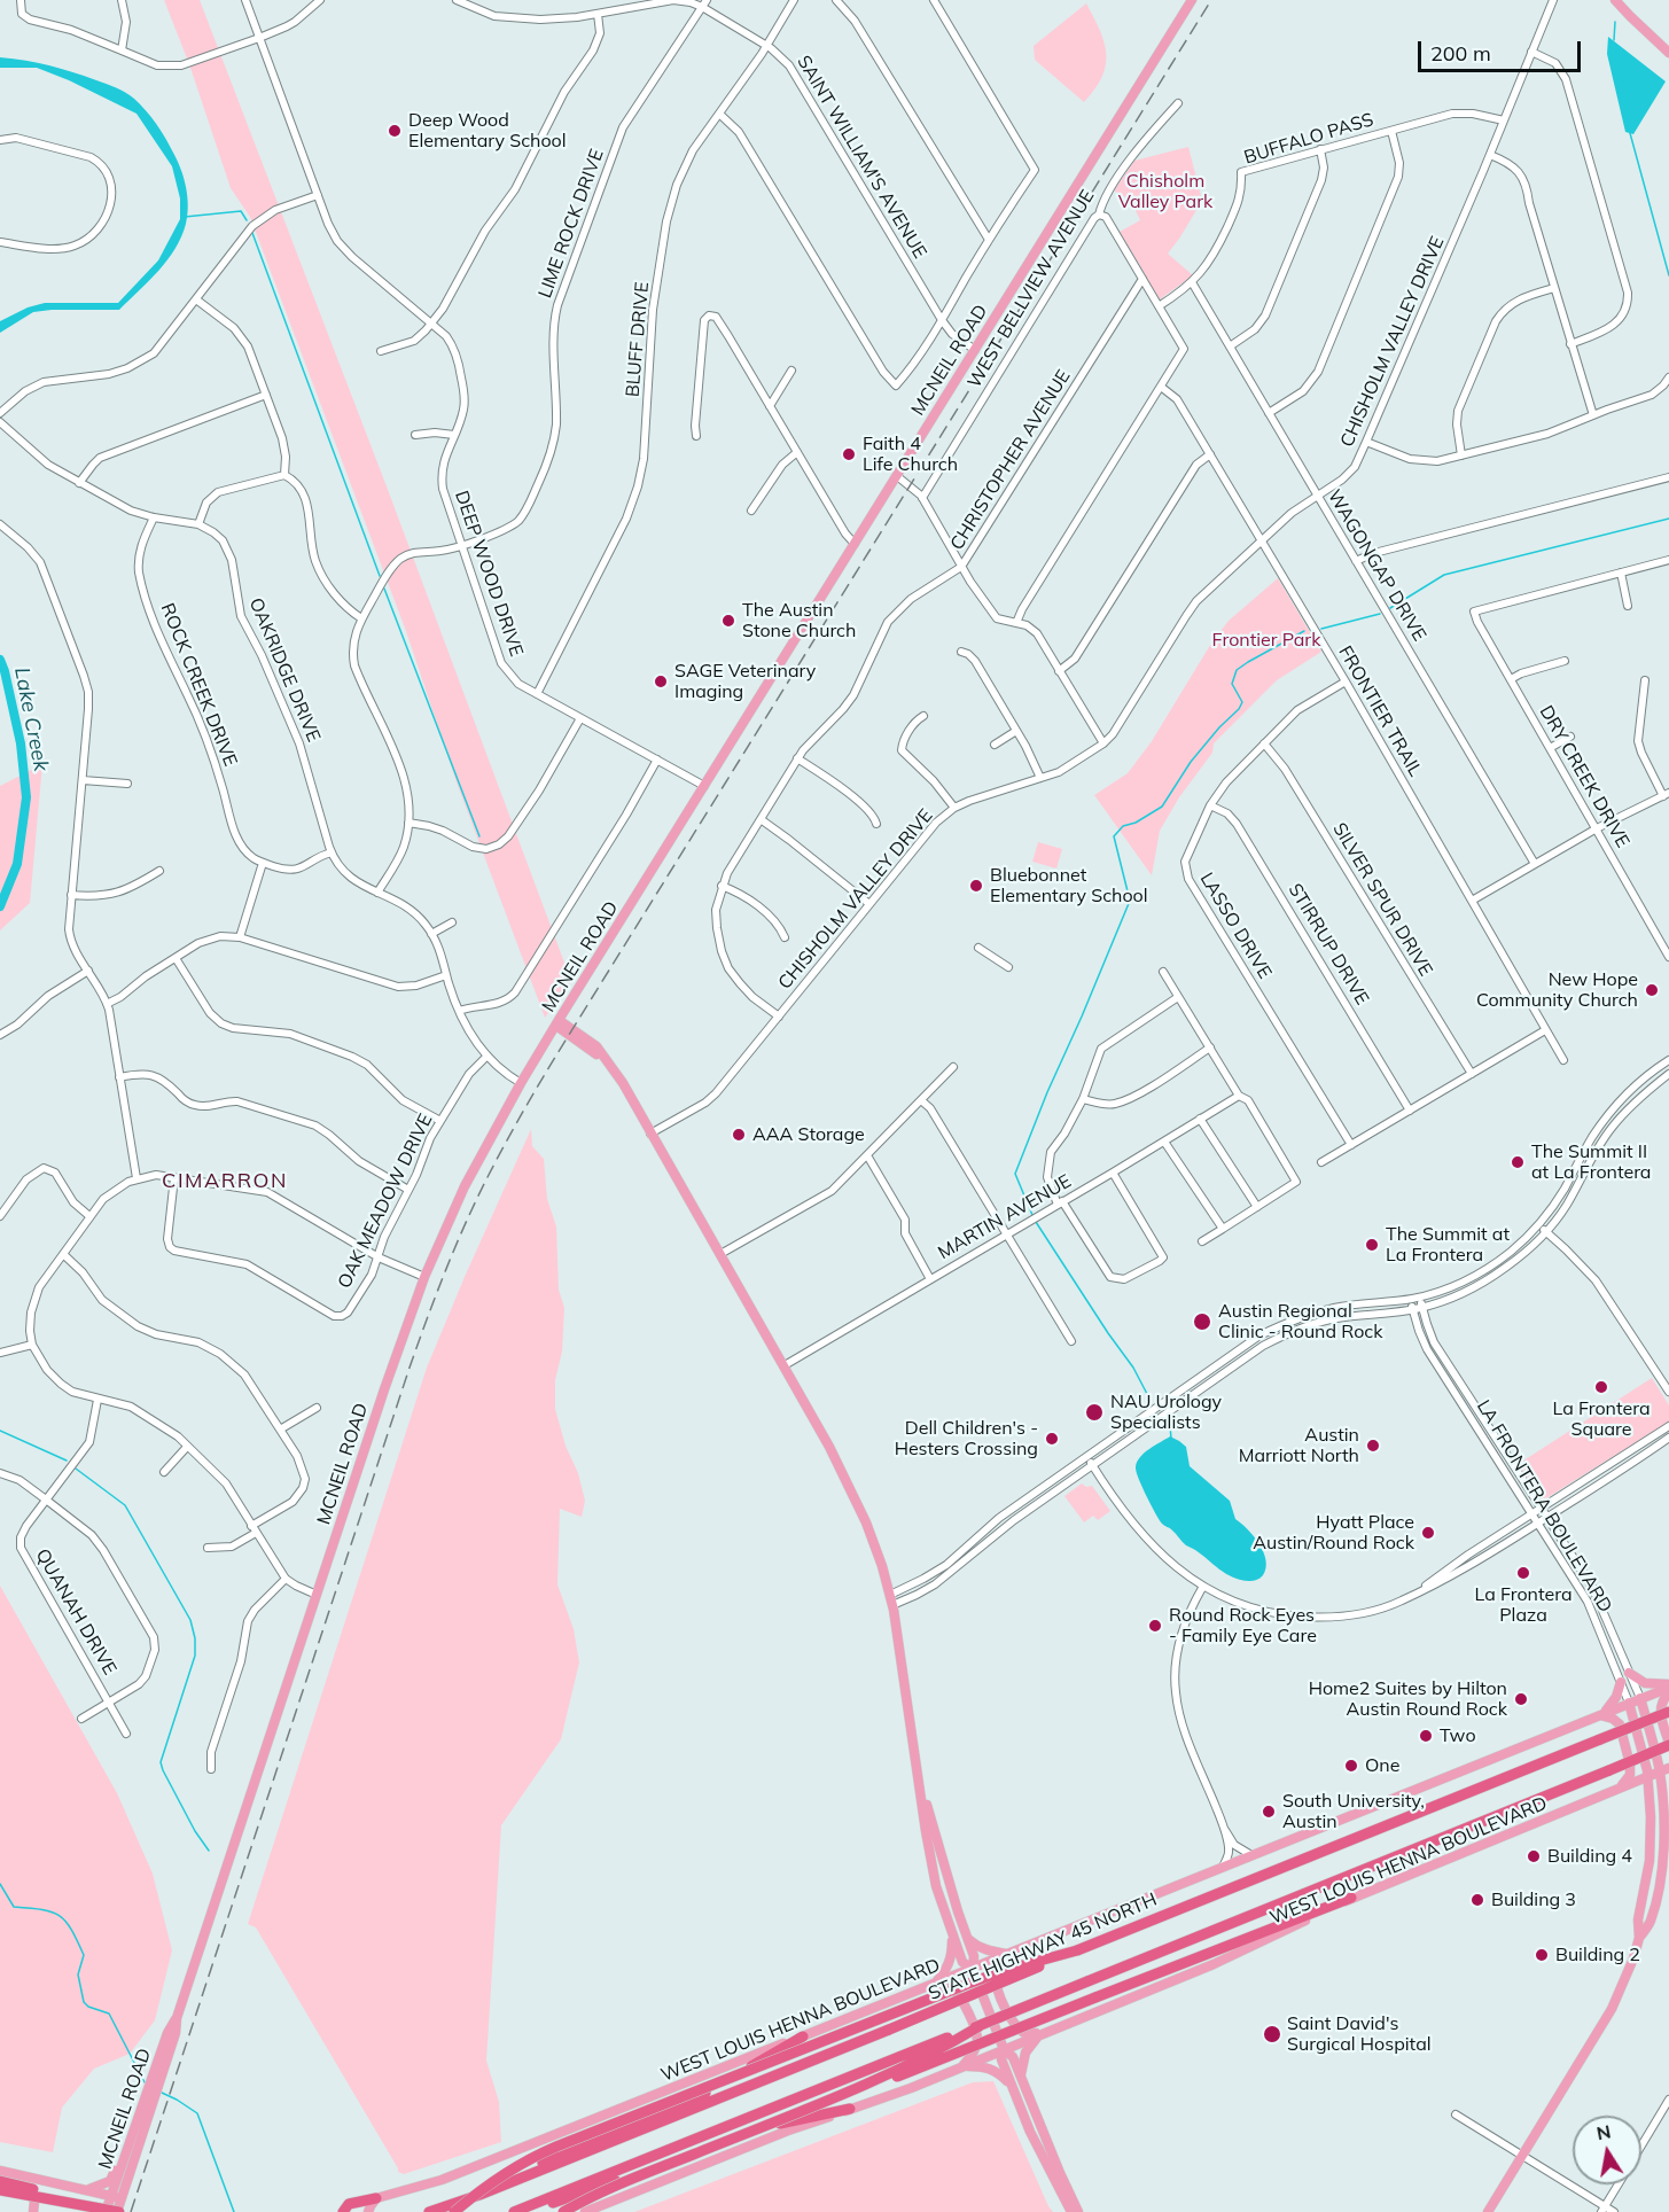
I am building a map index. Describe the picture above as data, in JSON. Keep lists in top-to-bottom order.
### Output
{
  "streets": {
    "highway": ["STATE HIGHWAY 45 NORTH"],
    "main road": ["MCNEIL ROAD", "LA FRONTERA BOULEVARD", "WEST LOUIS HENNA BOULEVARD"],
    "street": [
      "BUFFALO PASS",
      "SAINT WILLIAM'S AVENUE",
      "LIME ROCK DRIVE",
      "WEST BELLVIEW AVENUE",
      "BLUFF DRIVE",
      "CHISHOLM VALLEY DRIVE",
      "CHRISTOPHER AVENUE",
      "WAGONGAP DRIVE",
      "DEEP WOOD DRIVE",
      "OAKRIDGE DRIVE",
      "ROCK CREEK DRIVE",
      "FRONTIER TRAIL",
      "DRY CREEK DRIVE",
      "SILVER SPUR DRIVE",
      "LASSO DRIVE",
      "STIRRUP DRIVE",
      "OAK MEADOW DRIVE",
      "MARTIN AVENUE",
      "QUANAH DRIVE"
    ]
  },
  "crossings": [
    ["BUFFALO PASS", "CHISHOLM VALLEY DRIVE"],
    ["BUFFALO PASS", "WAGONGAP DRIVE"],
    ["SAINT WILLIAM'S AVENUE", "LIME ROCK DRIVE"],
    ["SAINT WILLIAM'S AVENUE", "BLUFF DRIVE"],
    ["SAINT WILLIAM'S AVENUE", "MCNEIL ROAD"],
    ["LIME ROCK DRIVE", "DEEP WOOD DRIVE"],
    ["LIME ROCK DRIVE", "OAKRIDGE DRIVE"],
    ["BLUFF DRIVE", "DEEP WOOD DRIVE"],
    ["CHISHOLM VALLEY DRIVE", "CHRISTOPHER AVENUE"],
    ["CHISHOLM VALLEY DRIVE", "WAGONGAP DRIVE"],
    ["CHISHOLM VALLEY DRIVE", "FRONTIER TRAIL"],
    ["MCNEIL ROAD", "DEEP WOOD DRIVE"],
    ["MCNEIL ROAD", "OAKRIDGE DRIVE"],
    ["OAKRIDGE DRIVE", "ROCK CREEK DRIVE"],
    ["OAKRIDGE DRIVE", "OAK MEADOW DRIVE"],
    ["FRONTIER TRAIL", "LASSO DRIVE"],
    ["SILVER SPUR DRIVE", "LASSO DRIVE"],
    ["LASSO DRIVE", "STIRRUP DRIVE"],
    ["LA FRONTERA BOULEVARD", "WEST LOUIS HENNA BOULEVARD"]
  ],
  "districts": ["CIMARRON"],
  "water": ["Lake Creek"],
  "parks": ["Chisholm Valley Park", "Frontier Park"],
  "places": [
    "Deep Wood Elementary School",
    "Faith 4 Life Church",
    "The Austin Stone Church",
    "SAGE Veterinary Imaging",
    "Bluebonnet Elementary School",
    "New Hope Community Church",
    "AAA Storage",
    "The Summit II at La Frontera",
    "The Summit at La Frontera",
    "Austin Regional Clinic - Round Rock",
    "La Frontera Square",
    "NAU Urology Specialists",
    "Dell Children's - Hesters Crossing",
    "Austin Marriott North",
    "Hyatt Place Austin/Round Rock",
    "La Frontera Plaza",
    "Round Rock Eyes - Family Eye Care",
    "Home2 Suites by Hilton Austin Round Rock",
    "Two",
    "One",
    "South University, Austin",
    "Building 4",
    "Building 3",
    "Building 2",
    "Saint David's Surgical Hospital"
  ],
  "scale_bar": "200 m",
  "north": "top"
}
